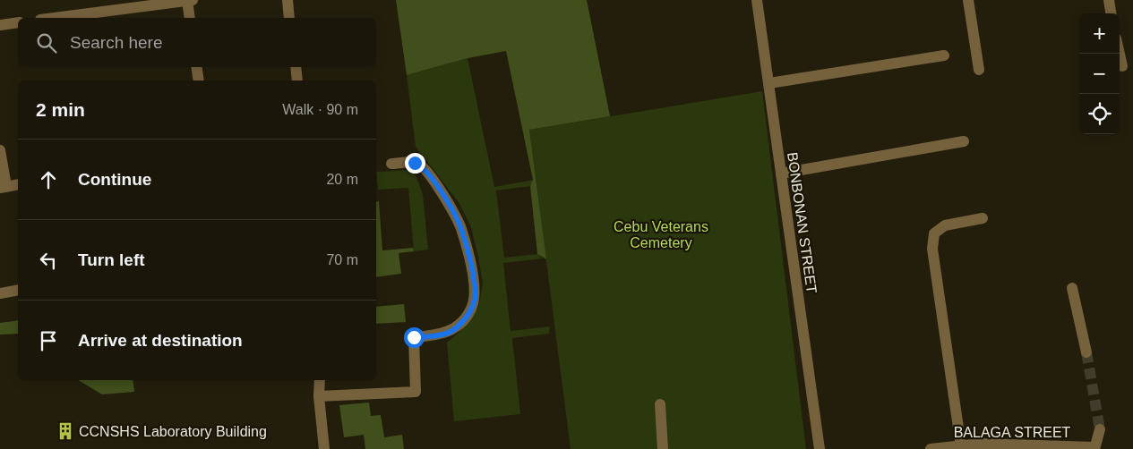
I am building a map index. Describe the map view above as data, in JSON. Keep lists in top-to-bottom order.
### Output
{
  "streets": {
    "street": ["BONBONAN STREET", "BALAGA STREET"]
  },
  "parks": ["Cebu Veterans Cemetery"],
  "places": {
    "building": ["CCNSHS Laboratory Building"]
  },
  "page": {
    "map_buttons": ["+", "−"],
    "search": "Search here",
    "heading": ["2 min", "Walk · 90 m"],
    "list": [
      ["Continue", "20 m"],
      ["Turn left", "70 m"],
      "Arrive at destination"
    ]
  }
}
